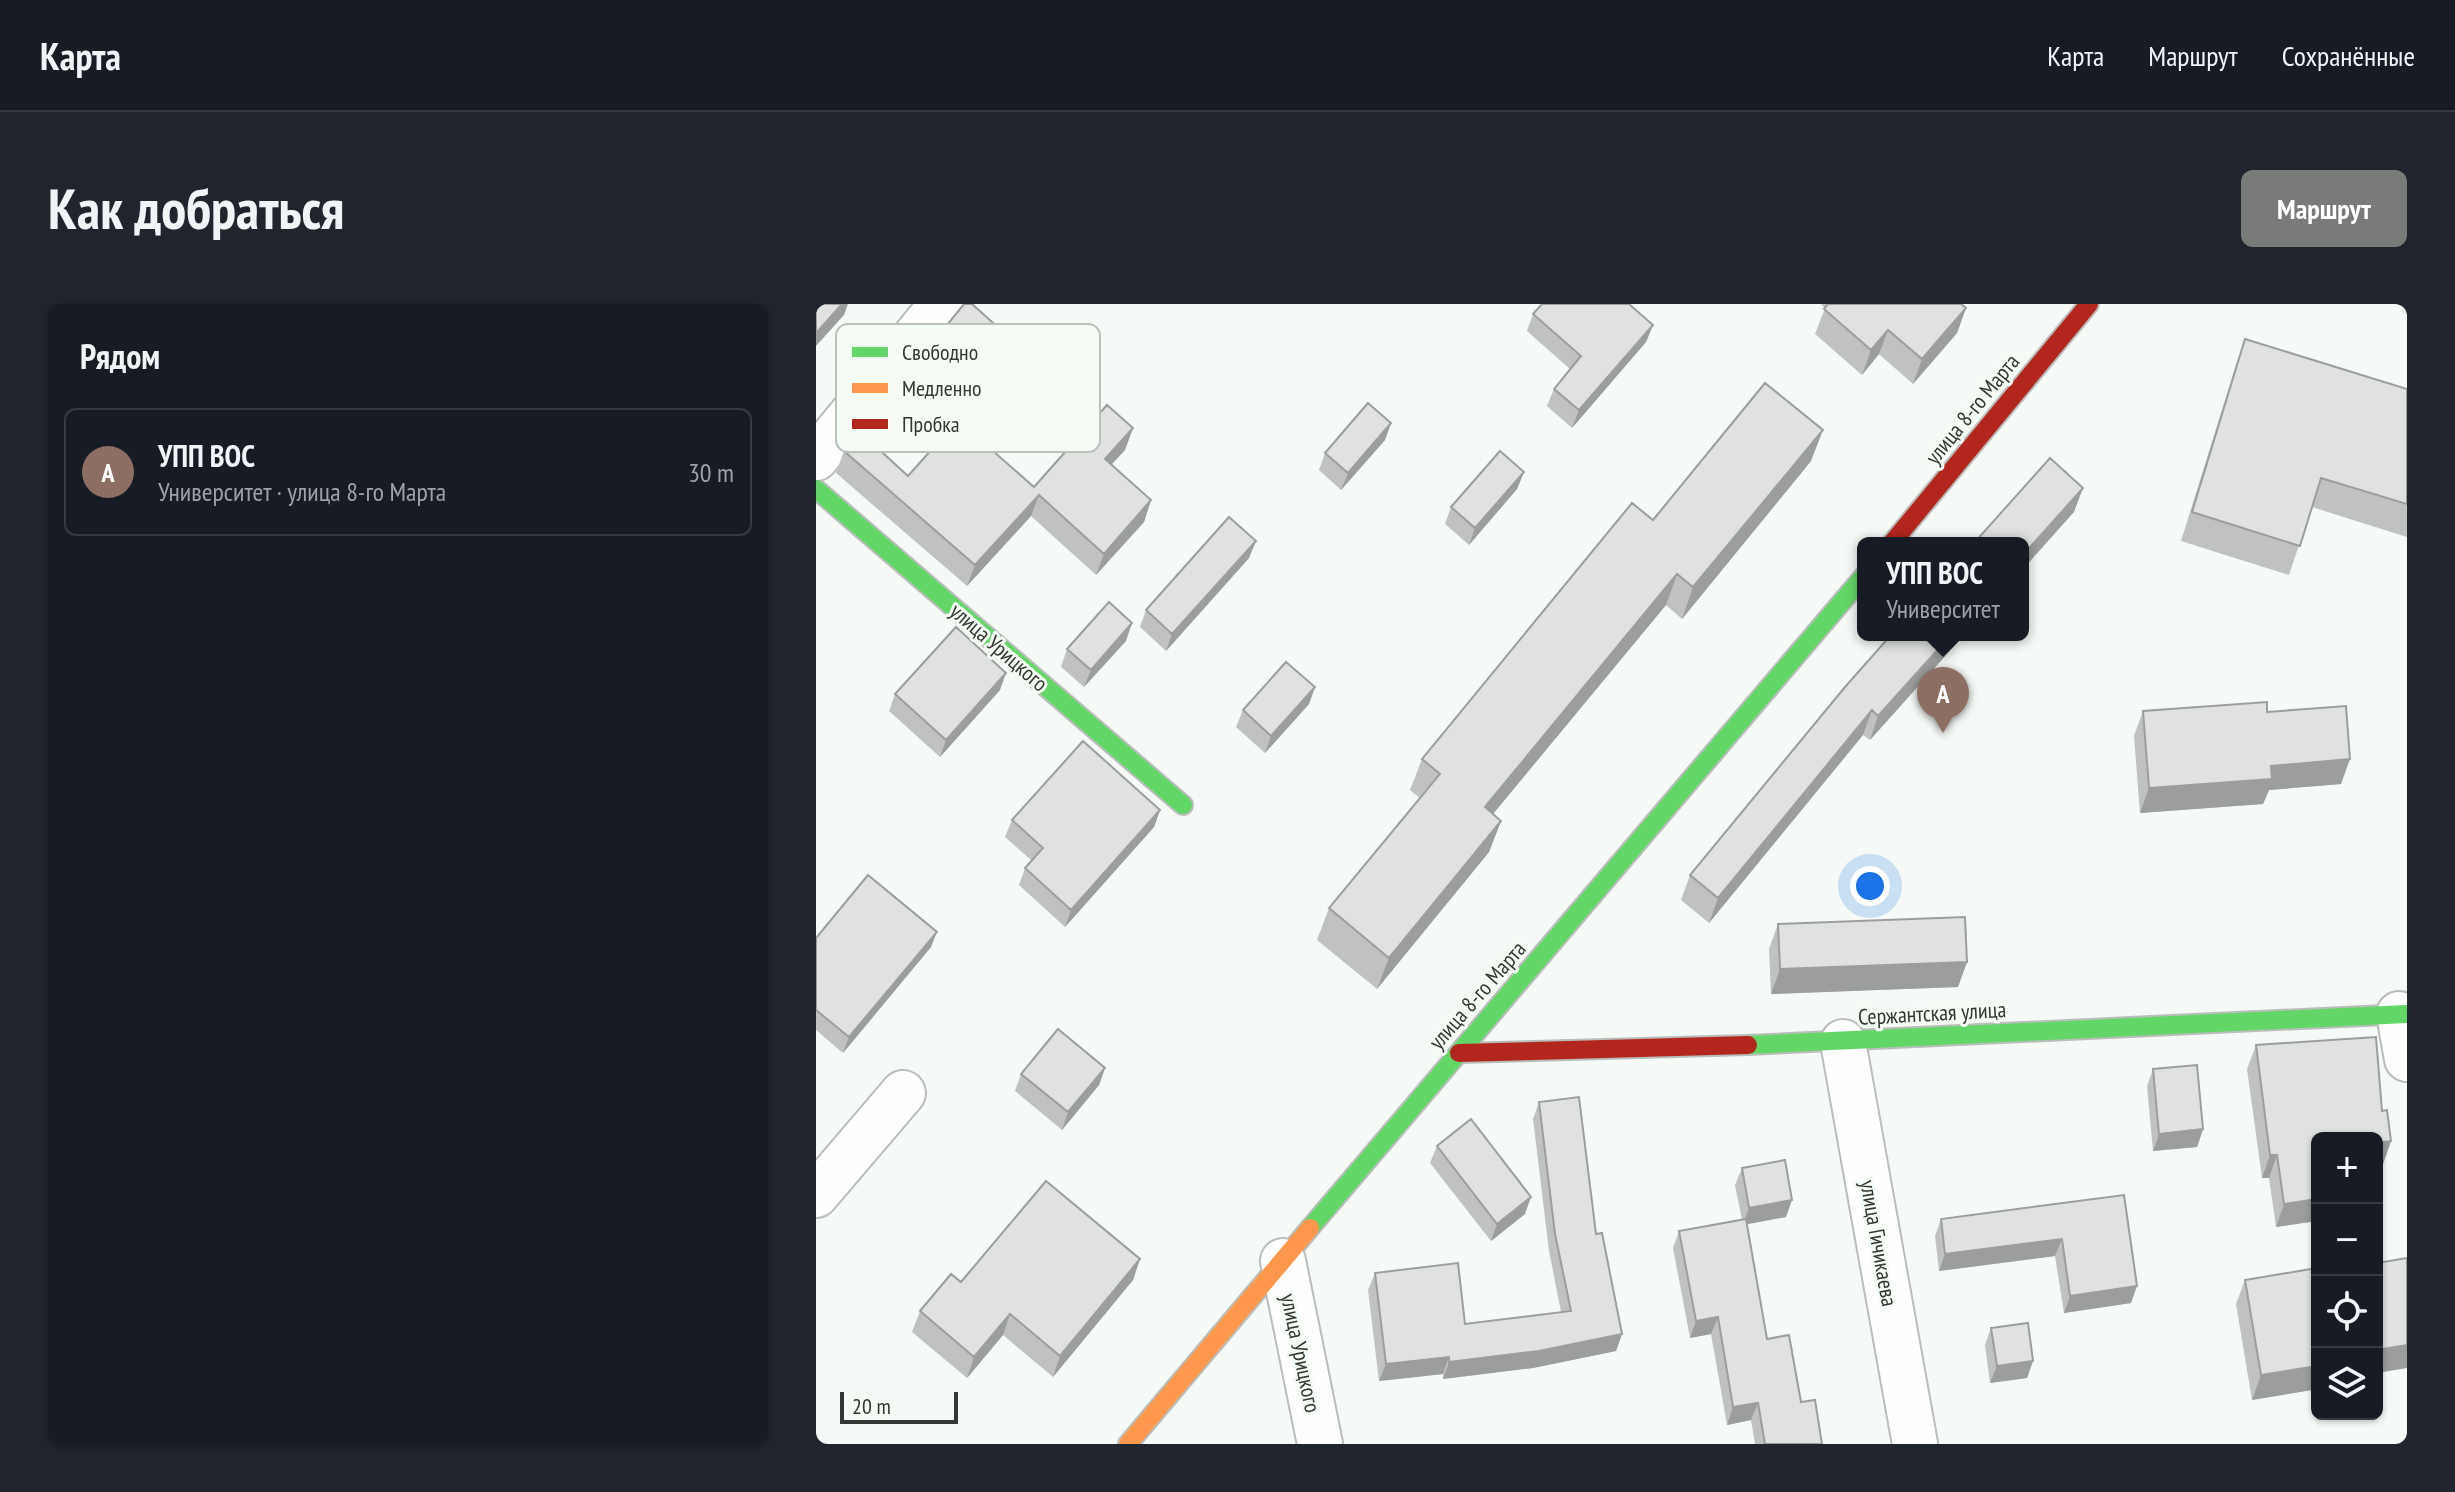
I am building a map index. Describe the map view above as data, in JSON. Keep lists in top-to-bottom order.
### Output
{
  "streets": {
    "street": [
      "улица 8-го Марта",
      "улица Урицкого",
      "Сержантская улица",
      "улица Гичикаева"
    ]
  },
  "crossings": [
    ["улица 8-го Марта", "улица Урицкого"],
    ["улица 8-го Марта", "Сержантская улица"],
    ["Сержантская улица", "улица Гичикаева"]
  ],
  "legend": ["Свободно", "Медленно", "Пробка"],
  "scale_bar": "20 m",
  "page": {
    "header": "Карта",
    "nav": ["Карта", "Маршрут", "Сохранённые"],
    "buttons": "Маршрут",
    "title": "Как добраться",
    "heading": "Рядом",
    "list": [
      {
        "mark": "A",
        "name": "УПП ВОС",
        "note": "Университет · улица 8-го Марта",
        "value": "30 m"
      }
    ],
    "popup": ["УПП ВОС", "Университет"],
    "pins": "A",
    "map_buttons": ["+", "−"],
    "scale": "20 m"
  }
}
